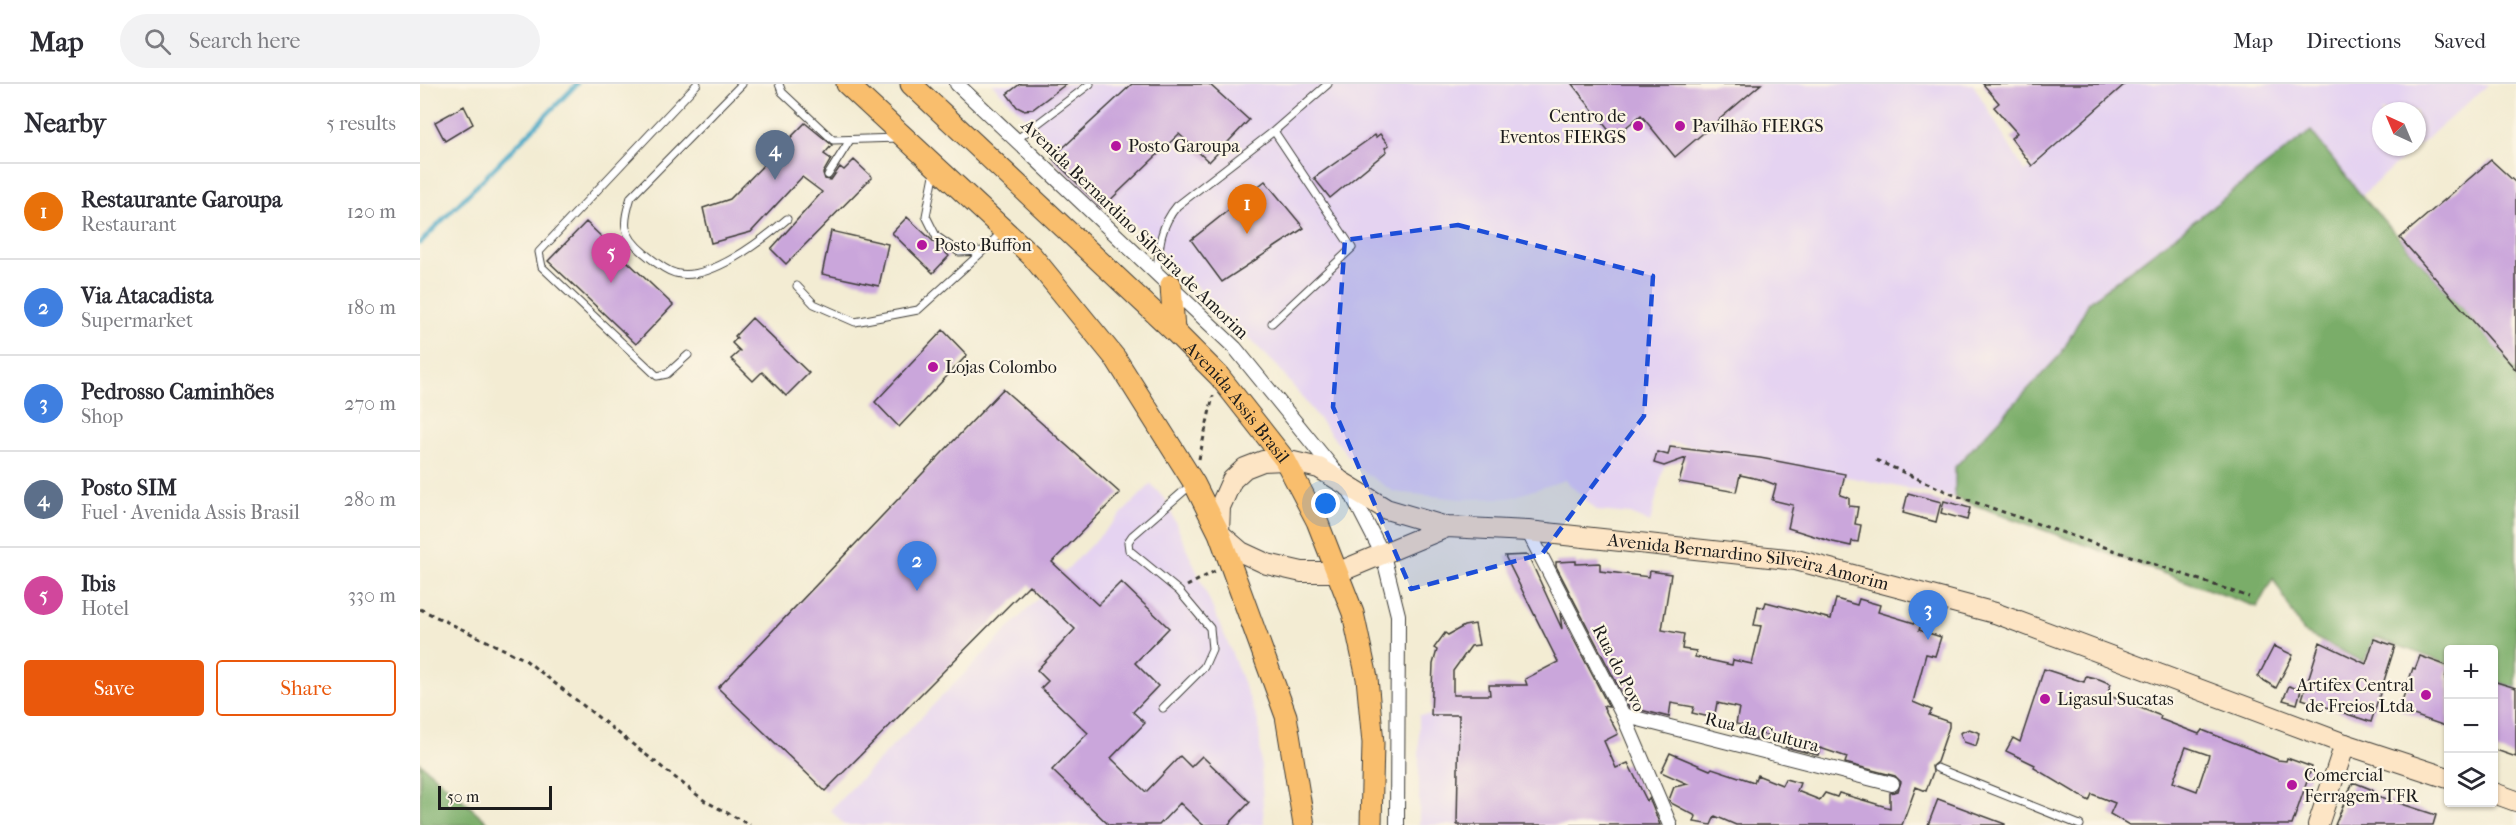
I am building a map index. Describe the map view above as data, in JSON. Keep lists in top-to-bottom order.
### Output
{
  "streets": {
    "main road": ["Avenida Assis Brasil", "Avenida Bernardino Silveira Amorim"],
    "street": ["Avenida Bernardino Silveira de Amorim", "Rua do Povo", "Rua da Cultura"]
  },
  "crossings": [
    ["Avenida Bernardino Silveira de Amorim", "Avenida Bernardino Silveira Amorim"],
    ["Avenida Assis Brasil", "Avenida Bernardino Silveira Amorim"],
    ["Avenida Bernardino Silveira Amorim", "Rua do Povo"],
    ["Rua do Povo", "Rua da Cultura"]
  ],
  "places": [
    "Centro de Eventos FIERGS",
    "Pavilhão FIERGS",
    "Posto Garoupa",
    "Posto Buffon",
    "Lojas Colombo",
    "Artifex Central de Freios Ltda",
    "Ligasul Sucatas",
    "Comercial Ferragem TFR"
  ],
  "scale_bar": "50 m",
  "north": "top left",
  "page": {
    "header": "Map",
    "search": "Search here",
    "nav": ["Map", "Directions", "Saved"],
    "heading": ["Nearby", "5 results"],
    "pins": [
      "4",
      "1",
      "5",
      "2",
      "3"
    ],
    "list": [
      {
        "mark": "1",
        "name": "Restaurante Garoupa",
        "note": "Restaurant",
        "value": "120 m"
      },
      {
        "mark": "2",
        "name": "Via Atacadista",
        "note": "Supermarket",
        "value": "180 m"
      },
      {
        "mark": "3",
        "name": "Pedrosso Caminhões",
        "note": "Shop",
        "value": "270 m"
      },
      {
        "mark": "4",
        "name": "Posto SIM",
        "note": "Fuel · Avenida Assis Brasil",
        "value": "280 m"
      },
      {
        "mark": "5",
        "name": "Ibis",
        "note": "Hotel",
        "value": "330 m"
      }
    ],
    "buttons": ["Save", "Share"],
    "map_buttons": ["+", "−"],
    "scale": "50 m"
  }
}
